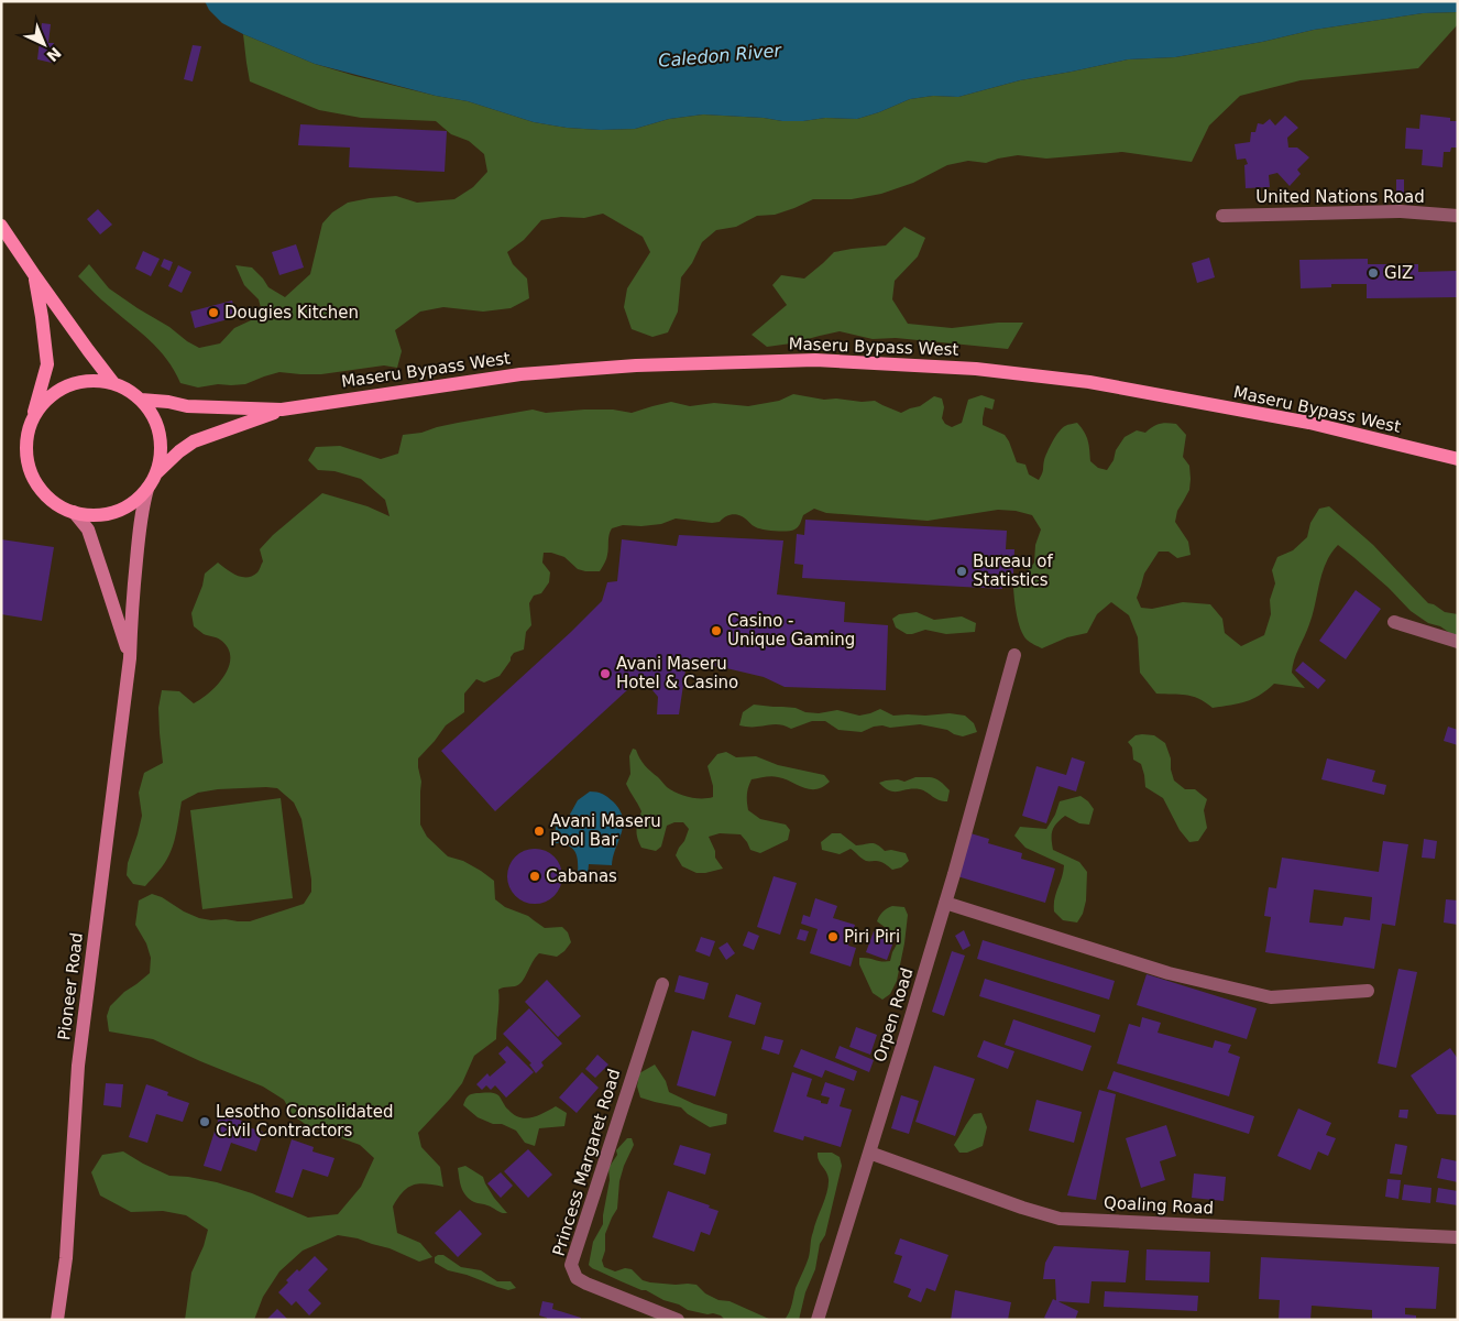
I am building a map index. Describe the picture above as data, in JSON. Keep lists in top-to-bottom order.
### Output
{
  "streets": {
    "main road": ["Maseru Bypass West", "Pioneer Road"],
    "street": [
      "United Nations Road",
      "Orpen Road",
      "Princess Margaret Road",
      "Qoaling Road"
    ]
  },
  "crossings": [
    ["Orpen Road", "Qoaling Road"]
  ],
  "water": ["Caledon River"],
  "places": [
    "GIZ",
    "Dougies Kitchen",
    "Bureau of Statistics",
    "Casino - Unique Gaming",
    "Avani Maseru Hotel & Casino",
    "Avani Maseru Pool Bar",
    "Cabanas",
    "Piri Piri",
    "Lesotho Consolidated Civil Contractors"
  ],
  "north": "bottom right"
}
